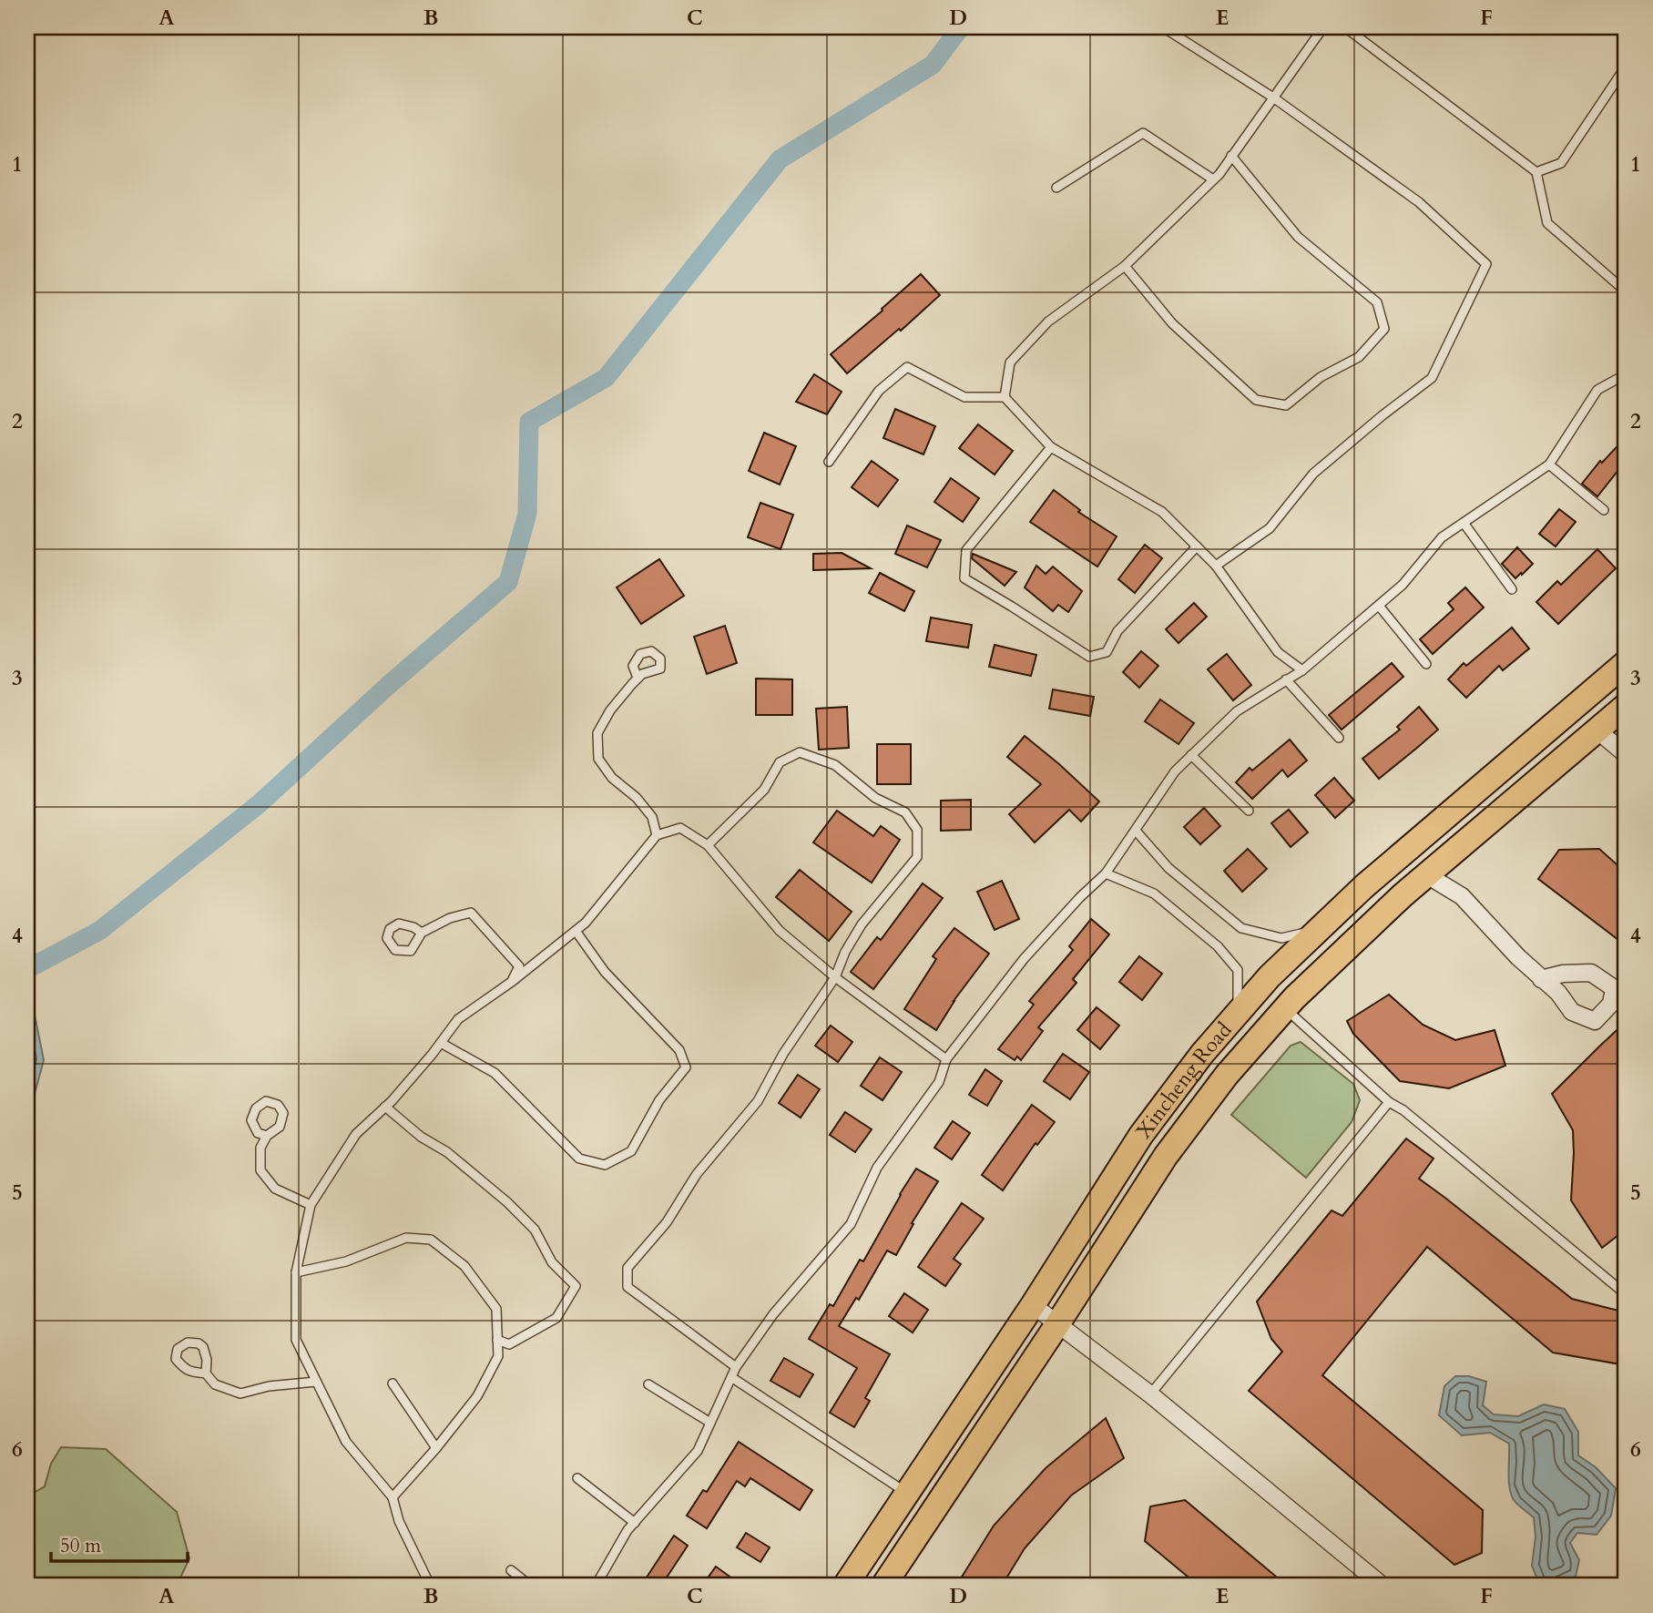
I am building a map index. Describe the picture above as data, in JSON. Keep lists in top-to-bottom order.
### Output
{
  "streets": {
    "main road": ["Xincheng Road"]
  },
  "scale_bar": "50 m",
  "grid": {
    "columns": [
      "A",
      "B",
      "C",
      "D",
      "E",
      "F"
    ],
    "rows": [
      "1",
      "2",
      "3",
      "4",
      "5",
      "6"
    ]
  }
}
